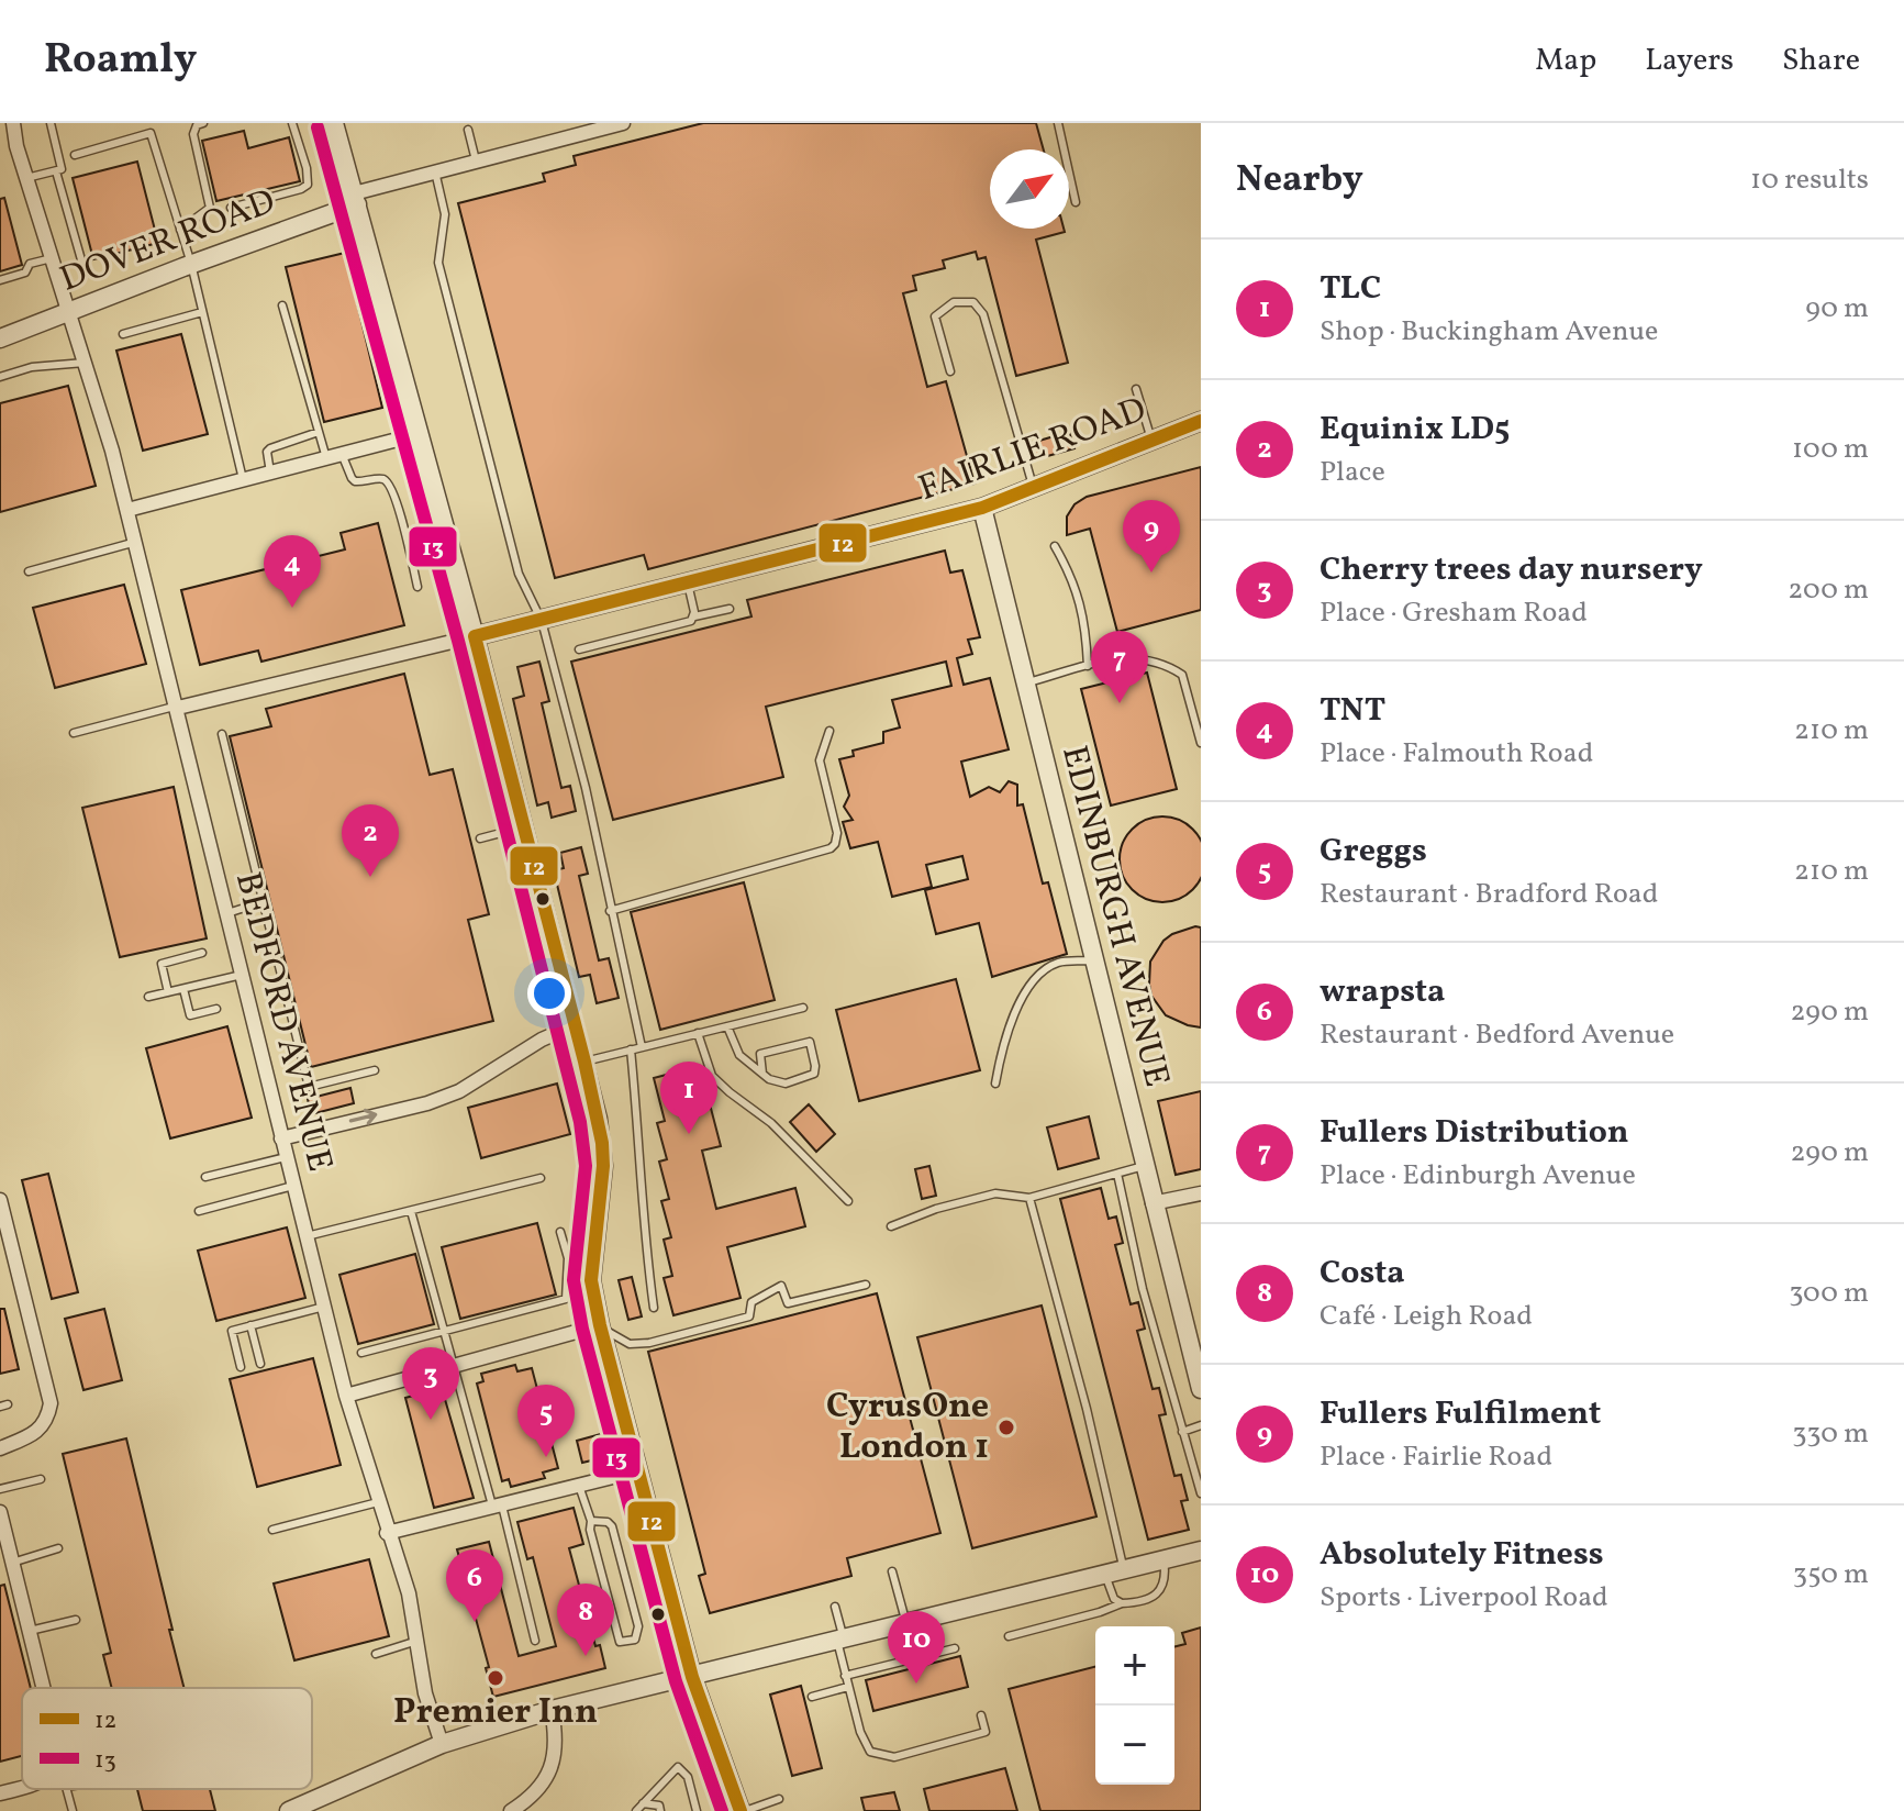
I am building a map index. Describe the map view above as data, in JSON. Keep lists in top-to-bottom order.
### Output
{
  "streets": {
    "street": [
      "DOVER ROAD",
      "FAIRLIE ROAD",
      "EDINBURGH AVENUE",
      "BEDFORD AVENUE"
    ]
  },
  "crossings": [
    ["DOVER ROAD", "BEDFORD AVENUE"],
    ["FAIRLIE ROAD", "EDINBURGH AVENUE"]
  ],
  "places": ["CyrusOne London 1", "Premier Inn"],
  "lines": ["transit line 13", "transit line 12"],
  "legend": ["12", "13"],
  "north": "top right",
  "page": {
    "header": "Roamly",
    "nav": ["Map", "Layers", "Share"],
    "heading": ["Nearby", "10 results"],
    "list": [
      {
        "mark": "1",
        "name": "TLC",
        "note": "Shop · Buckingham Avenue",
        "value": "90 m"
      },
      {
        "mark": "2",
        "name": "Equinix LD5",
        "note": "Place",
        "value": "100 m"
      },
      {
        "mark": "3",
        "name": "Cherry trees day nursery",
        "note": "Place · Gresham Road",
        "value": "200 m"
      },
      {
        "mark": "4",
        "name": "TNT",
        "note": "Place · Falmouth Road",
        "value": "210 m"
      },
      {
        "mark": "5",
        "name": "Greggs",
        "note": "Restaurant · Bradford Road",
        "value": "210 m"
      },
      {
        "mark": "6",
        "name": "wrapsta",
        "note": "Restaurant · Bedford Avenue",
        "value": "290 m"
      },
      {
        "mark": "7",
        "name": "Fullers Distribution",
        "note": "Place · Edinburgh Avenue",
        "value": "290 m"
      },
      {
        "mark": "8",
        "name": "Costa",
        "note": "Café · Leigh Road",
        "value": "300 m"
      },
      {
        "mark": "9",
        "name": "Fullers Fulfilment",
        "note": "Place · Fairlie Road",
        "value": "330 m"
      },
      {
        "mark": "10",
        "name": "Absolutely Fitness",
        "note": "Sports · Liverpool Road",
        "value": "350 m"
      }
    ],
    "pins": [
      "9",
      "4",
      "7",
      "2",
      "1",
      "3",
      "5",
      "6",
      "8",
      "10"
    ],
    "map_buttons": ["+", "−"]
  }
}
